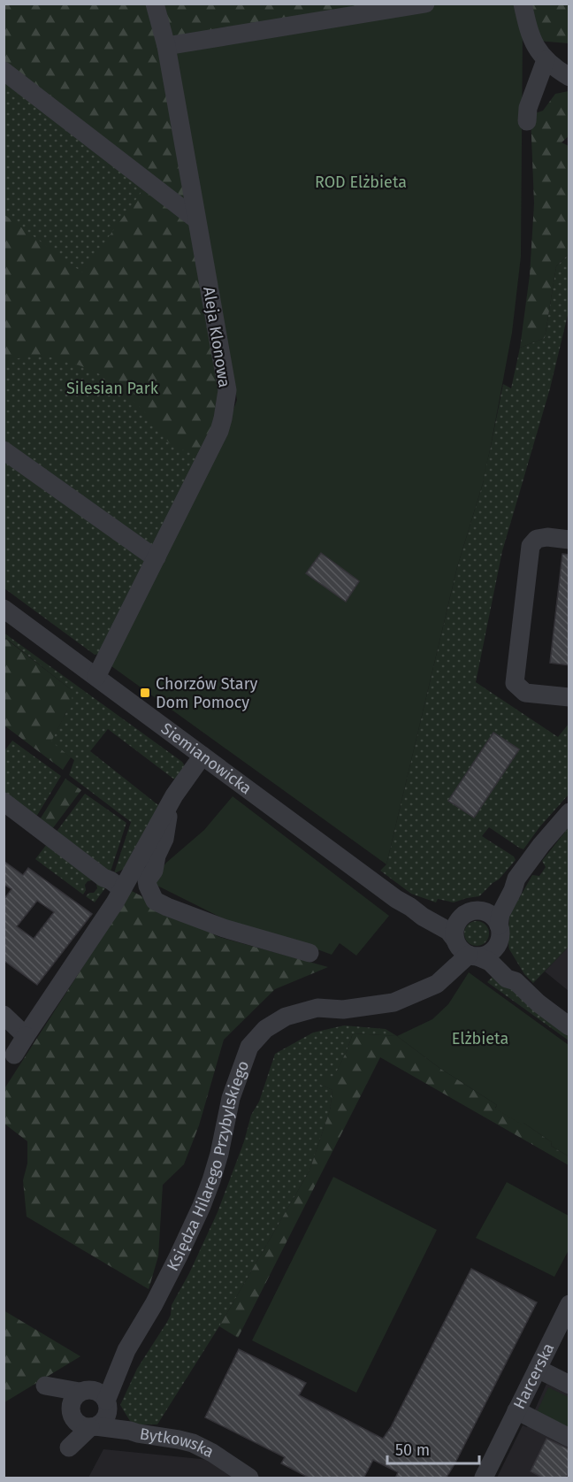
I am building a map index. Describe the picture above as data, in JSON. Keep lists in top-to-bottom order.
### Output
{
  "streets": {
    "street": [
      "Aleja Klonowa",
      "Siemianowicka",
      "Księdza Hilarego Przybylskiego",
      "Harcerska",
      "Bytkowska"
    ]
  },
  "crossings": [
    ["Aleja Klonowa", "Siemianowicka"],
    ["Siemianowicka", "Księdza Hilarego Przybylskiego"],
    ["Księdza Hilarego Przybylskiego", "Bytkowska"]
  ],
  "parks": ["ROD Elżbieta", "Silesian Park", "Elżbieta"],
  "places": {
    "transit": ["Chorzów Stary Dom Pomocy"]
  },
  "scale_bar": "50 m"
}
